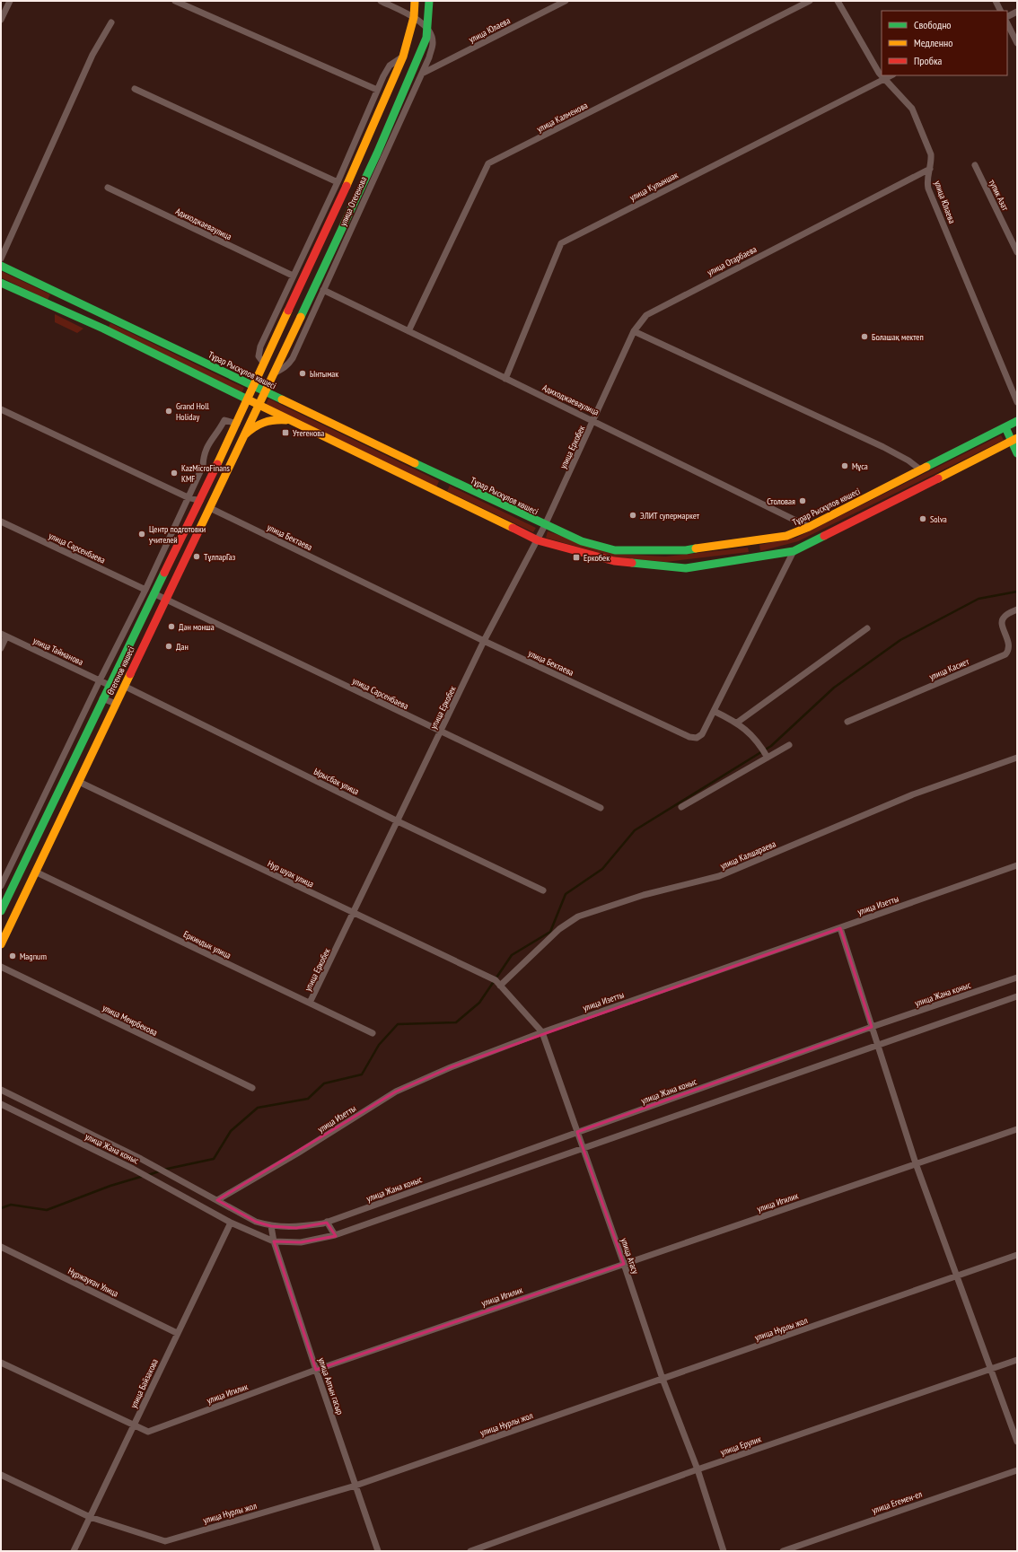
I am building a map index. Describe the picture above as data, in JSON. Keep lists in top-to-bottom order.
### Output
{
  "streets": {
    "main road": ["улица Отегенова", "Тұрар Рыскұлов көшесі", "Өтегенов көшесі"],
    "street": [
      "улица Юлаева",
      "улица Калменова",
      "улица Кулыншак",
      "тупик Азат",
      "Адиходжаеваулица",
      "улица Отарбаева",
      "улица Еркобек",
      "улица Бектаева",
      "улица Сарсенбаева",
      "улица Тайманова",
      "улица Касиет",
      "Ырысбак улица",
      "улица Калшараева",
      "Нур шуак улица",
      "улица Изетты",
      "Еркиндык улица",
      "улица Жана коныс",
      "улица Меирбекова",
      "улица Игилик",
      "улица Атасу",
      "Нұржауған Улица",
      "улица Нурлы жол",
      "улица Байзакова",
      "улица Алтын гасыр",
      "улица Ерулик",
      "улица Егемен-ел"
    ]
  },
  "crossings": [
    ["улица Юлаева", "улица Кулыншак"],
    ["улица Юлаева", "улица Отегенова"],
    ["улица Юлаева", "улица Отарбаева"],
    ["улица Калменова", "Адиходжаеваулица"],
    ["улица Кулыншак", "Адиходжаеваулица"],
    ["улица Отегенова", "Адиходжаеваулица"],
    ["улица Отегенова", "Тұрар Рыскұлов көшесі"],
    ["улица Отегенова", "Өтегенов көшесі"],
    ["Адиходжаеваулица", "улица Отарбаева"],
    ["Адиходжаеваулица", "Тұрар Рыскұлов көшесі"],
    ["Адиходжаеваулица", "улица Еркобек"],
    ["улица Отарбаева", "улица Еркобек"],
    ["Тұрар Рыскұлов көшесі", "улица Еркобек"],
    ["улица Еркобек", "улица Бектаева"],
    ["улица Еркобек", "улица Сарсенбаева"],
    ["улица Еркобек", "Ырысбак улица"],
    ["улица Еркобек", "Нур шуак улица"],
    ["улица Еркобек", "Еркиндык улица"],
    ["улица Бектаева", "Өтегенов көшесі"],
    ["улица Сарсенбаева", "Өтегенов көшесі"],
    ["улица Тайманова", "Өтегенов көшесі"],
    ["Өтегенов көшесі", "Ырысбак улица"],
    ["Өтегенов көшесі", "Нур шуак улица"],
    ["Өтегенов көшесі", "Еркиндык улица"],
    ["улица Калшараева", "Нур шуак улица"],
    ["улица Калшараева", "улица Атасу"],
    ["Нур шуак улица", "улица Атасу"],
    ["улица Изетты", "улица Жана коныс"],
    ["улица Изетты", "улица Атасу"],
    ["улица Жана коныс", "улица Атасу"],
    ["улица Жана коныс", "улица Байзакова"],
    ["улица Жана коныс", "улица Алтын гасыр"],
    ["улица Игилик", "улица Атасу"],
    ["улица Игилик", "улица Байзакова"],
    ["улица Игилик", "улица Алтын гасыр"],
    ["улица Атасу", "улица Нурлы жол"],
    ["улица Атасу", "улица Ерулик"],
    ["Нұржауған Улица", "улица Байзакова"],
    ["улица Нурлы жол", "улица Байзакова"],
    ["улица Нурлы жол", "улица Алтын гасыр"]
  ],
  "places": {
    "other": [
      "Болашақ мектеп",
      "Ынтымак",
      "Grand Holl Holiday",
      "Мұса",
      "KazMicroFinans KMF",
      "Столовая",
      "ЭЛИТ супермаркет",
      "Solva",
      "Центр подготовки учителей",
      "ТұлпарГаз",
      "Дән монша",
      "Дан",
      "Magnum"
    ],
    "transit": ["Утегенова", "Еркобек"]
  },
  "legend": ["Свободно", "Медленно", "Пробка"]
}
